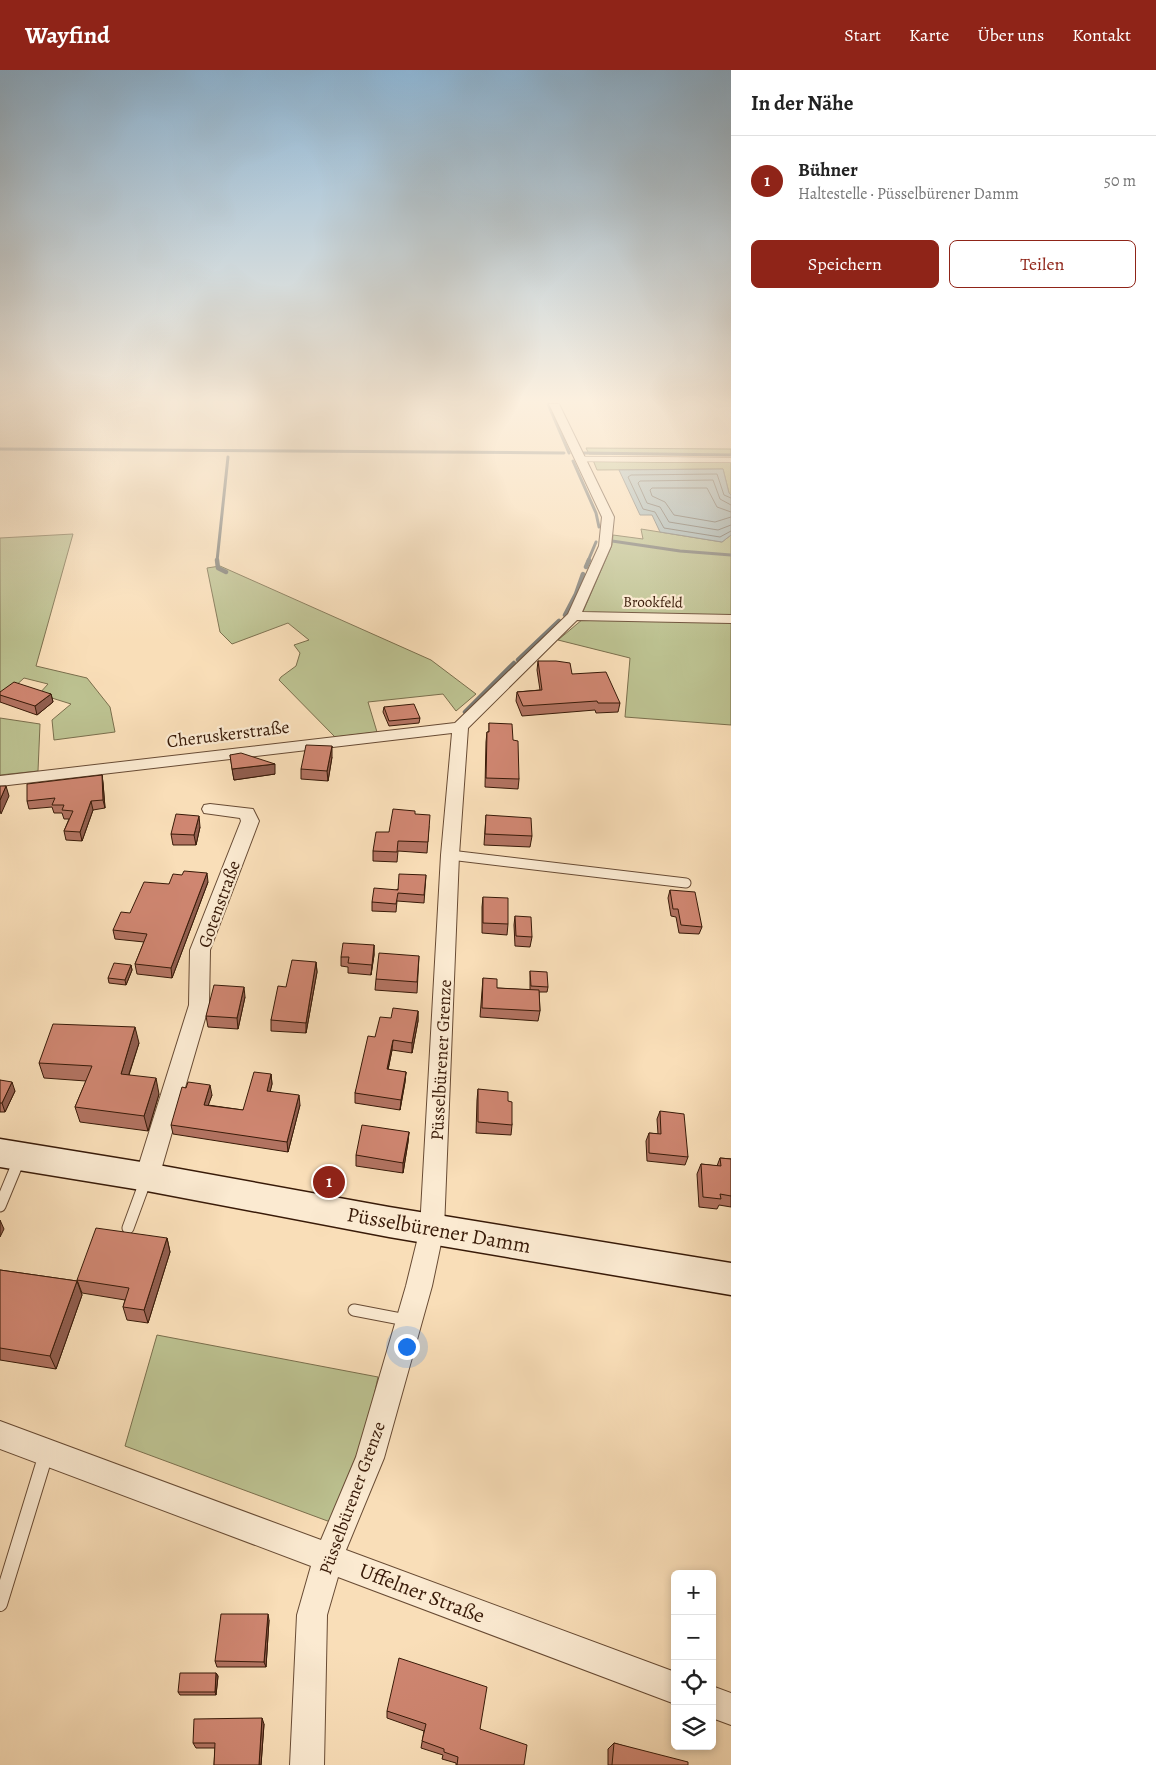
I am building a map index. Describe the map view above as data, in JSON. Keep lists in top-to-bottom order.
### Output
{
  "streets": {
    "main road": ["Püsselbürener Damm"],
    "street": [
      "Brookfeld",
      "Cheruskerstraße",
      "Gotenstraße",
      "Püsselbürener Grenze",
      "Uffelner Straße"
    ]
  },
  "crossings": [
    ["Cheruskerstraße", "Püsselbürener Grenze"],
    ["Gotenstraße", "Püsselbürener Damm"],
    ["Püsselbürener Grenze", "Püsselbürener Damm"],
    ["Püsselbürener Grenze", "Uffelner Straße"]
  ],
  "page": {
    "header": "Wayfind",
    "nav": [
      "Start",
      "Karte",
      "Über uns",
      "Kontakt"
    ],
    "heading": "In der Nähe",
    "list": [
      {
        "mark": "1",
        "name": "Bühner",
        "note": "Haltestelle · Püsselbürener Damm",
        "value": "50 m"
      }
    ],
    "buttons": ["Speichern", "Teilen"],
    "pins": "1",
    "map_buttons": ["+", "−"]
  }
}
